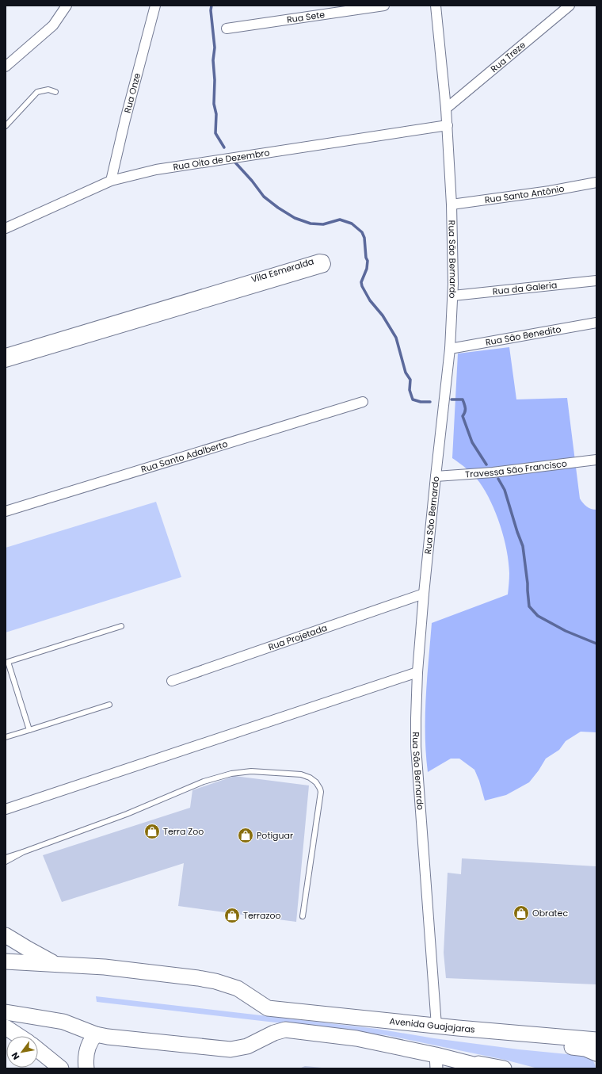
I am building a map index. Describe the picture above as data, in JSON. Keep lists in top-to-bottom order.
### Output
{
  "streets": {
    "main road": ["Avenida Guajajaras"],
    "street": [
      "Rua Sete",
      "Rua Treze",
      "Rua Onze",
      "Rua Oito de Dezembro",
      "Rua Santo Antônio",
      "Rua São Bernardo",
      "Vila Esmeralda",
      "Rua da Galeria",
      "Rua São Benedito",
      "Rua Santo Adalberto",
      "Travessa São Francisco",
      "Rua Projetada"
    ]
  },
  "crossings": [
    ["Rua Treze", "Rua São Bernardo"],
    ["Rua Onze", "Rua Oito de Dezembro"],
    ["Rua Oito de Dezembro", "Rua São Bernardo"],
    ["Rua Santo Antônio", "Rua São Bernardo"],
    ["Rua São Bernardo", "Rua da Galeria"],
    ["Rua São Bernardo", "Rua São Benedito"],
    ["Rua São Bernardo", "Travessa São Francisco"],
    ["Rua São Bernardo", "Rua Projetada"],
    ["Rua São Bernardo", "Avenida Guajajaras"]
  ],
  "places": {
    "shop": [
      "Terra Zoo",
      "Potiguar",
      "Obratec",
      "Terrazoo"
    ]
  },
  "north": "bottom left"
}
